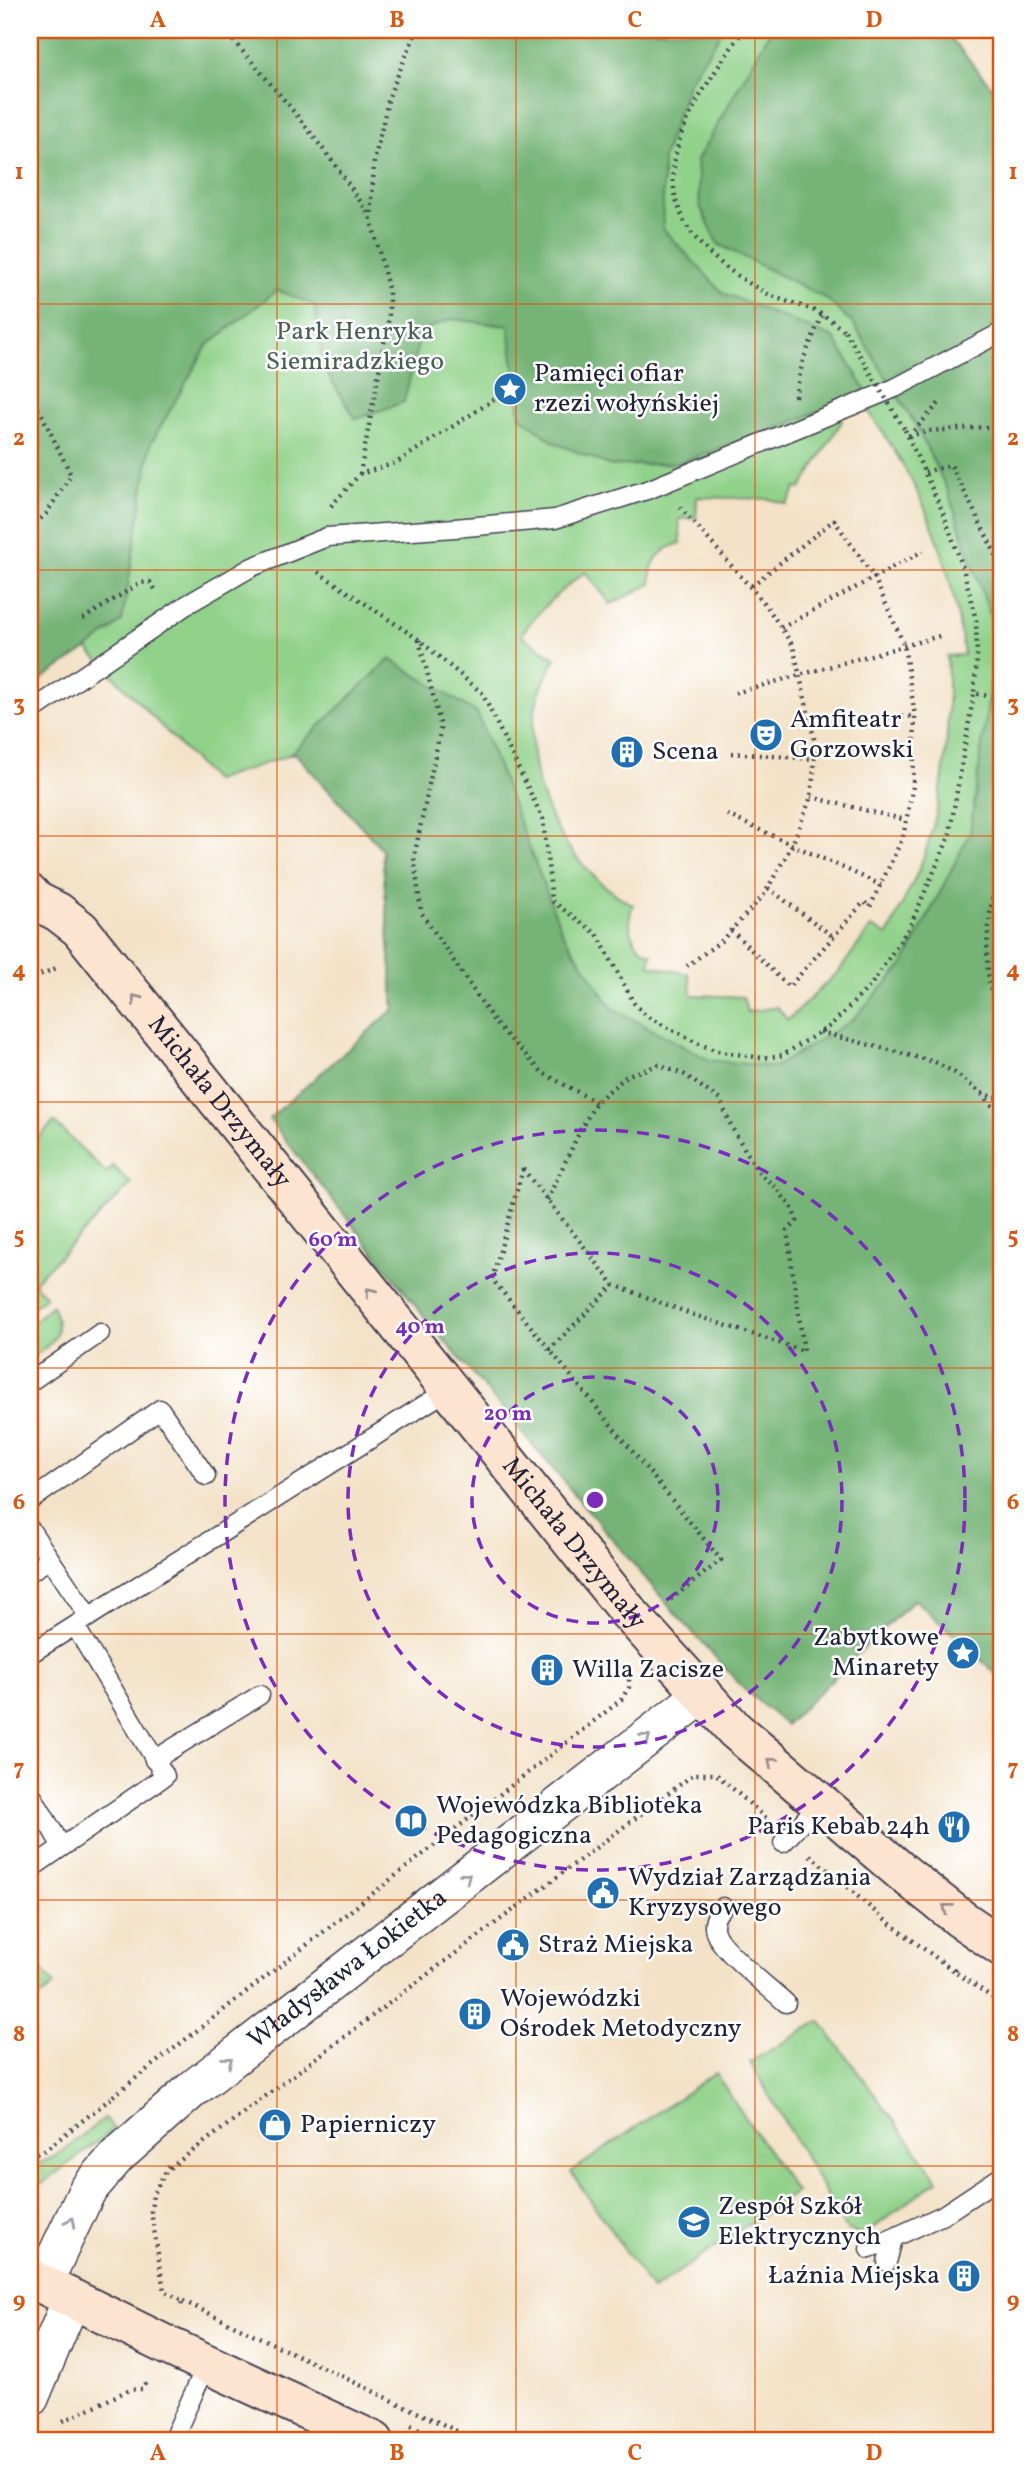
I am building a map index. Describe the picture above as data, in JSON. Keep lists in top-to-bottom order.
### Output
{
  "streets": {
    "main road": ["Michała Drzymały"],
    "street": ["Władysława Łokietka"]
  },
  "crossings": [
    ["Michała Drzymały", "Władysława Łokietka"]
  ],
  "one_way": ["Michała Drzymały", "Władysława Łokietka"],
  "parks": ["Park Henryka Siemiradzkiego"],
  "places": {
    "place": ["Pamięci ofiar rzezi wołyńskiej", "Zabytkowe Minarety"],
    "theatre": ["Amfiteatr Gorzowski"],
    "building": [
      "Scena",
      "Willa Zacisze",
      "Wojewódzki Ośrodek Metodyczny",
      "Łaźnia Miejska"
    ],
    "library": ["Wojewódzka Biblioteka Pedagogiczna"],
    "restaurant": ["Paris Kebab 24h"],
    "public building": ["Wydział Zarządzania Kryzysowego", "Straż Miejska"],
    "shop": ["Papierniczy"],
    "school or university": ["Zespół Szkół Elektrycznych"]
  },
  "grid": {
    "columns": [
      "A",
      "B",
      "C",
      "D"
    ],
    "rows": [
      "1",
      "2",
      "3",
      "4",
      "5",
      "6",
      "7",
      "8",
      "9"
    ]
  },
  "rings": ["60 m", "40 m", "20 m"]
}
